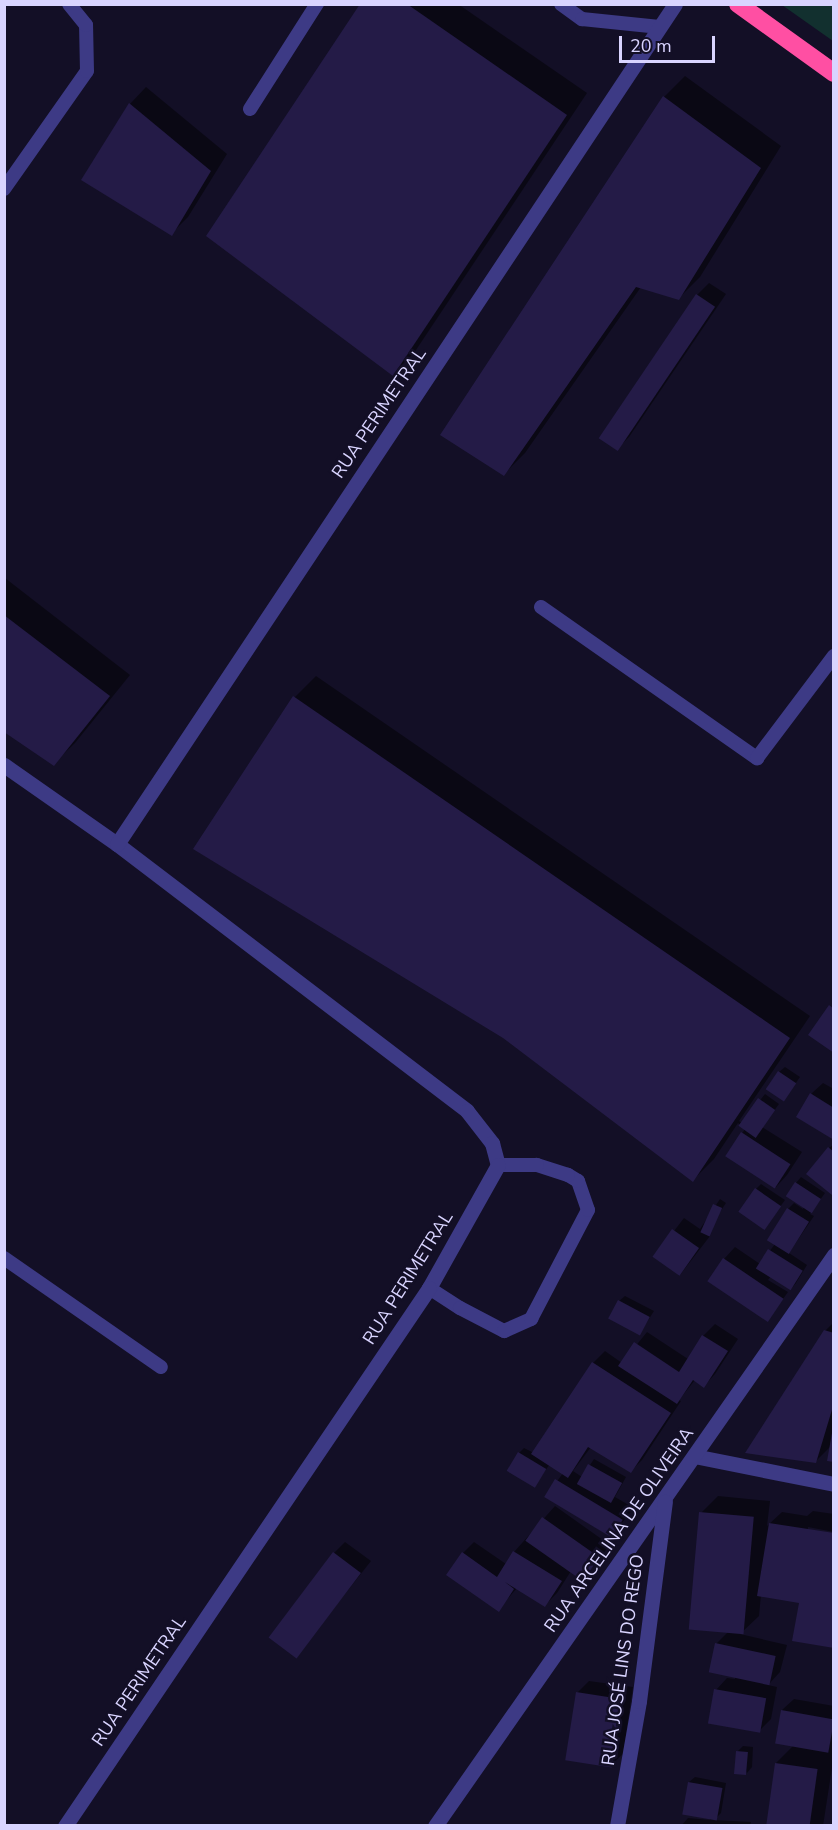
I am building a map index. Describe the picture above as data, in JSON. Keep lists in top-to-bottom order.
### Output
{
  "streets": {
    "street": ["RUA PERIMETRAL", "RUA ARCELINA DE OLIVEIRA", "RUA JOSÉ LINS DO REGO"]
  },
  "crossings": [
    ["RUA ARCELINA DE OLIVEIRA", "RUA JOSÉ LINS DO REGO"]
  ],
  "scale_bar": "20 m"
}
